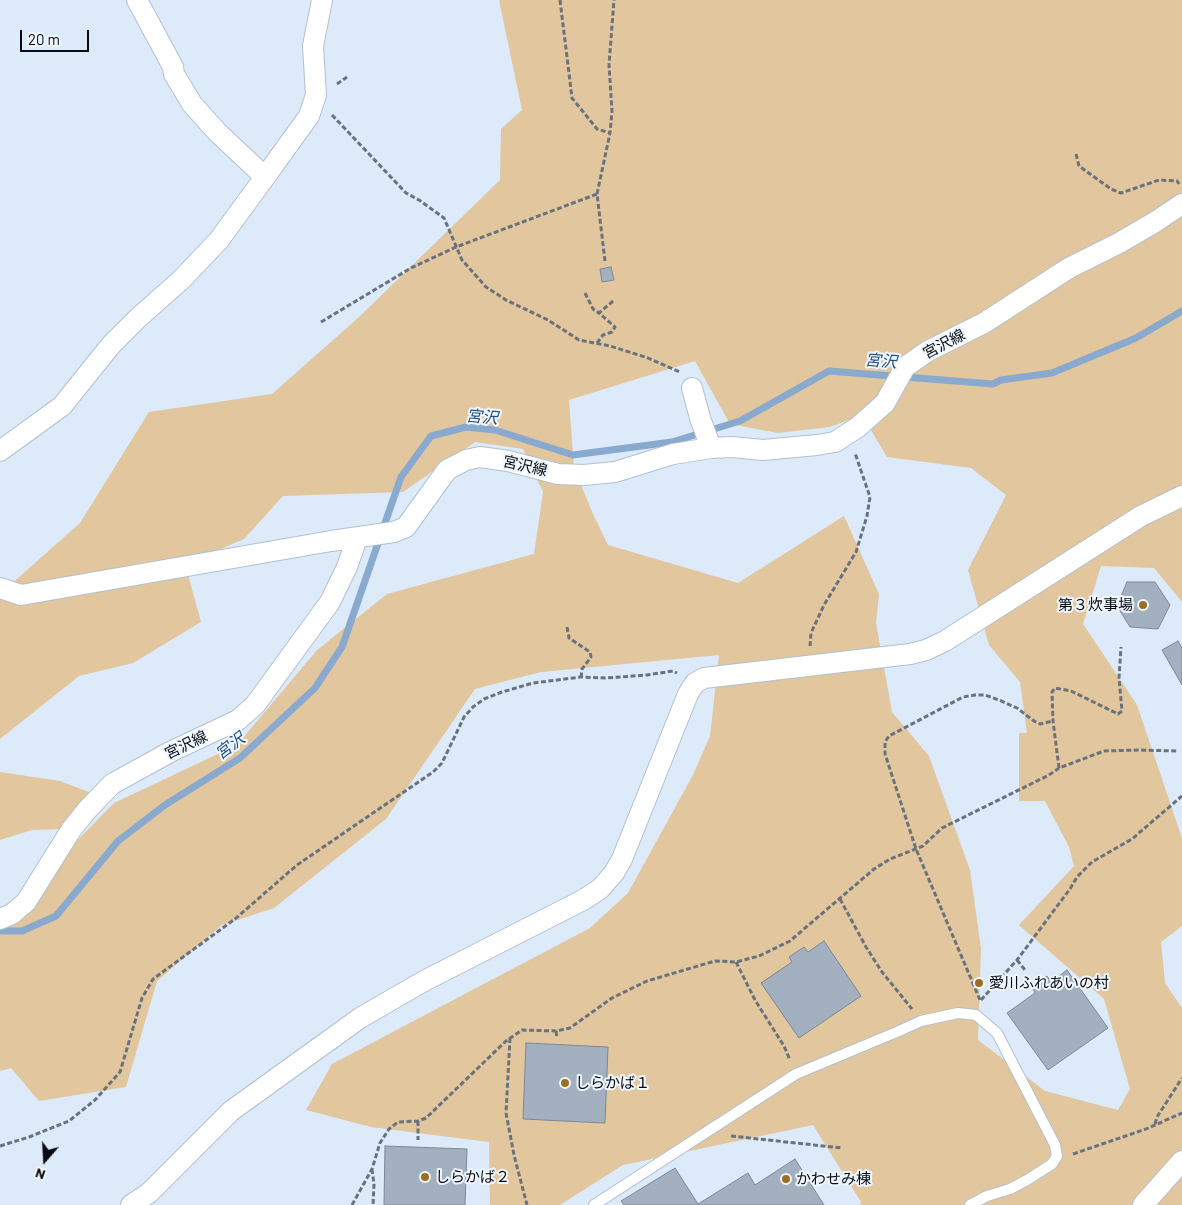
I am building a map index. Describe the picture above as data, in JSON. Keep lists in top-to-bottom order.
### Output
{
  "streets": {
    "street": ["宮沢線"]
  },
  "water": ["宮沢"],
  "places": [
    "第３炊事場",
    "愛川ふれあいの村",
    "しらかば１",
    "しらかば２",
    "かわせみ棟"
  ],
  "scale_bar": "20 m",
  "north": "bottom"
}
